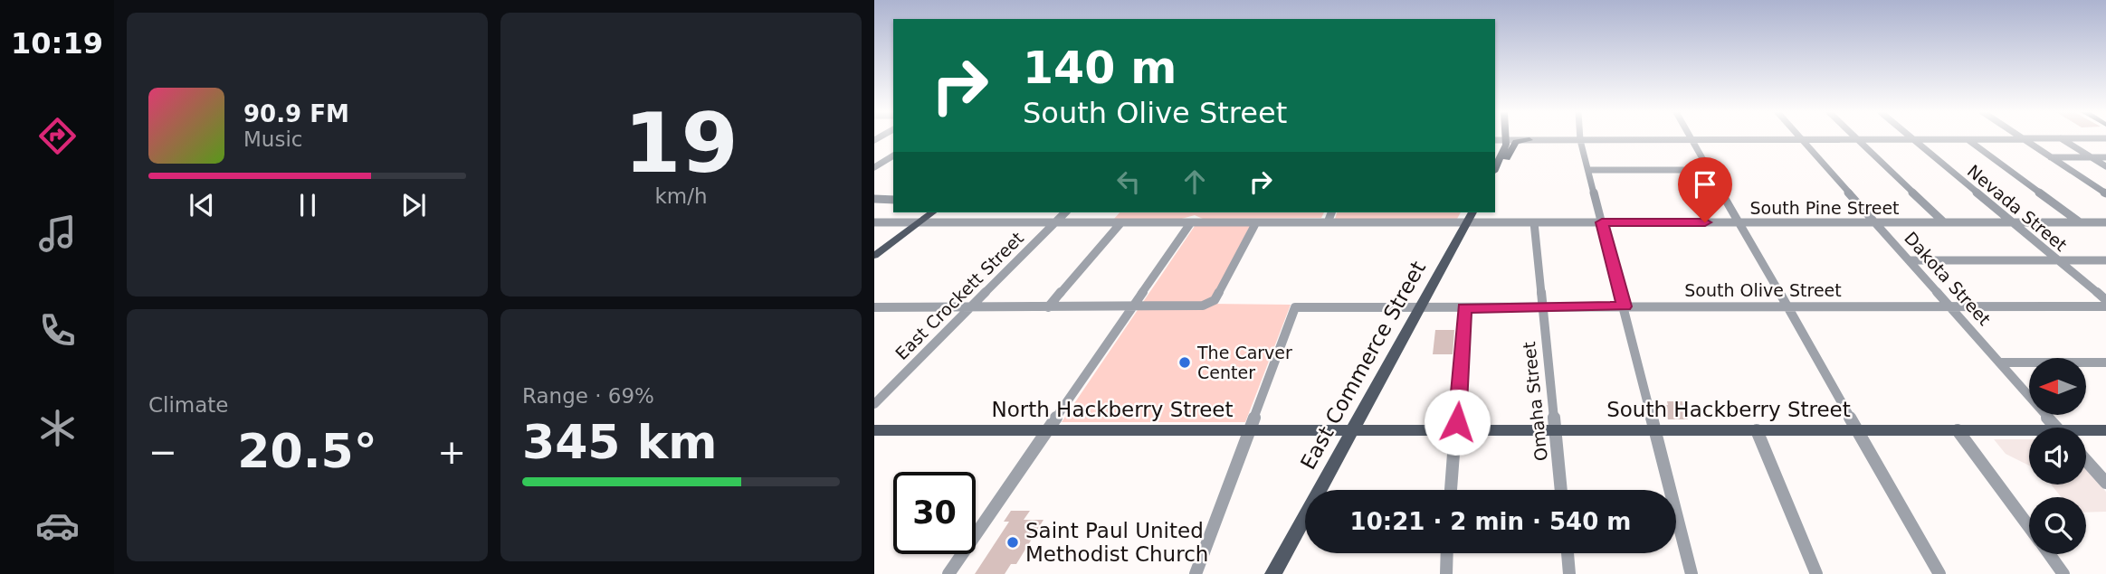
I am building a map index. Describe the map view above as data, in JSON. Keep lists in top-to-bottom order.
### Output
{
  "streets": {
    "main road": ["East Commerce Street", "North Hackberry Street", "South Hackberry Street"],
    "street": [
      "South Pine Street",
      "Nevada Street",
      "Dakota Street",
      "South Olive Street",
      "East Crockett Street",
      "Omaha Street"
    ]
  },
  "crossings": [
    ["South Pine Street", "Nevada Street"],
    ["South Pine Street", "Dakota Street"],
    ["South Pine Street", "East Crockett Street"],
    ["South Pine Street", "East Commerce Street"],
    ["South Pine Street", "Omaha Street"],
    ["Dakota Street", "South Olive Street"],
    ["South Olive Street", "East Commerce Street"],
    ["South Olive Street", "Omaha Street"],
    ["South Olive Street", "North Hackberry Street"],
    ["East Commerce Street", "North Hackberry Street"],
    ["East Commerce Street", "South Hackberry Street"],
    ["Omaha Street", "South Hackberry Street"],
    ["North Hackberry Street", "South Hackberry Street"]
  ],
  "places": ["The Carver Center", "Saint Paul United Methodist Church"],
  "north": "left",
  "page": {
    "tabs": "10:19",
    "tile": [
      ["19", "km/h"],
      "Climate",
      ["Range · 69%", "345 km"]
    ],
    "turn": ["140 m", "South Olive Street"],
    "song": ["90.9 FM", "Music"],
    "heat": ["−", "20.5°", "+"],
    "limit": "30",
    "trip": "10:21 · 2 min · 540 m"
  }
}
